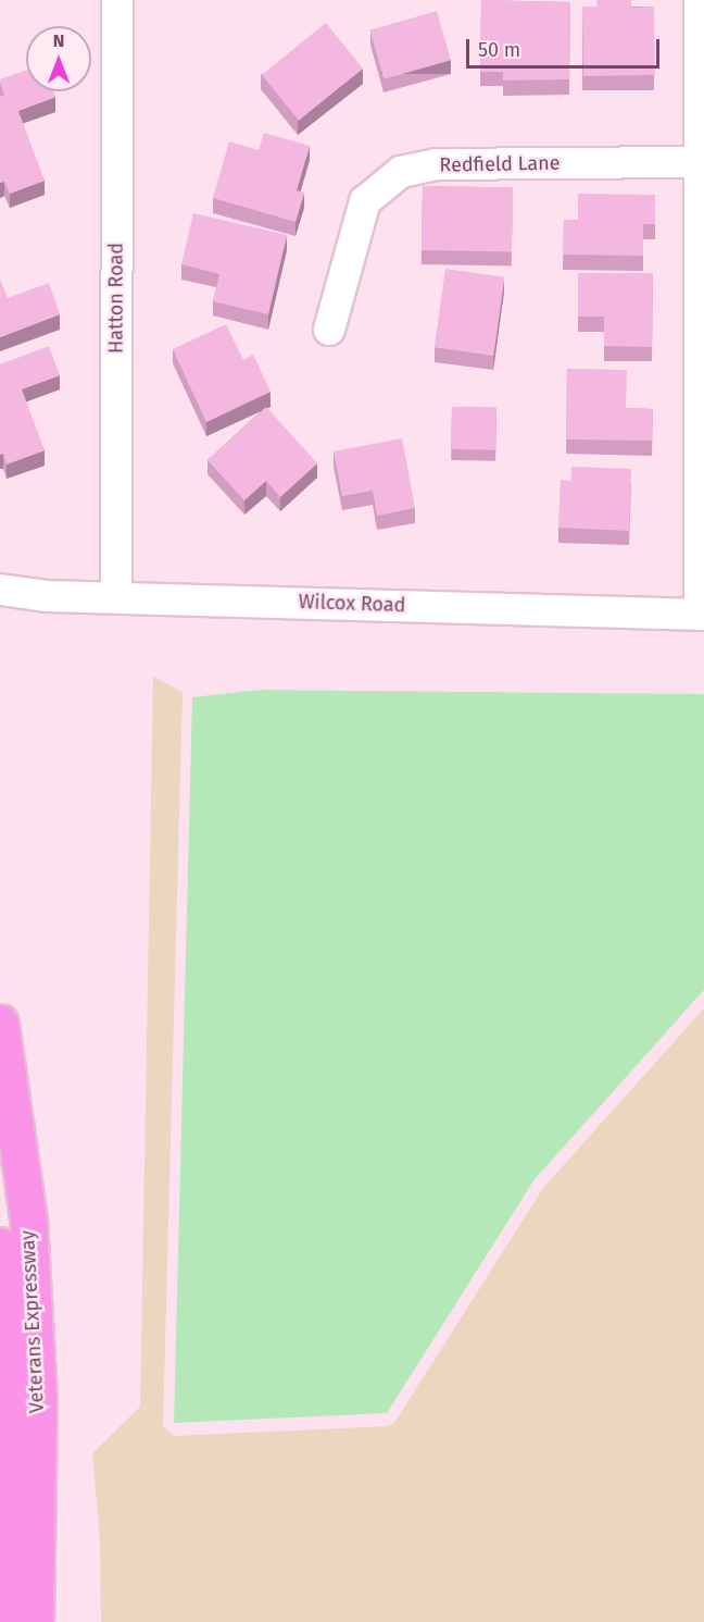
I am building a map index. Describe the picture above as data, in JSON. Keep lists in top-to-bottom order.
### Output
{
  "streets": {
    "highway": ["Veterans Expressway"],
    "street": ["Redfield Lane", "Hatton Road", "Wilcox Road"]
  },
  "crossings": [
    ["Hatton Road", "Wilcox Road"]
  ],
  "scale_bar": "50 m",
  "north": "top"
}
